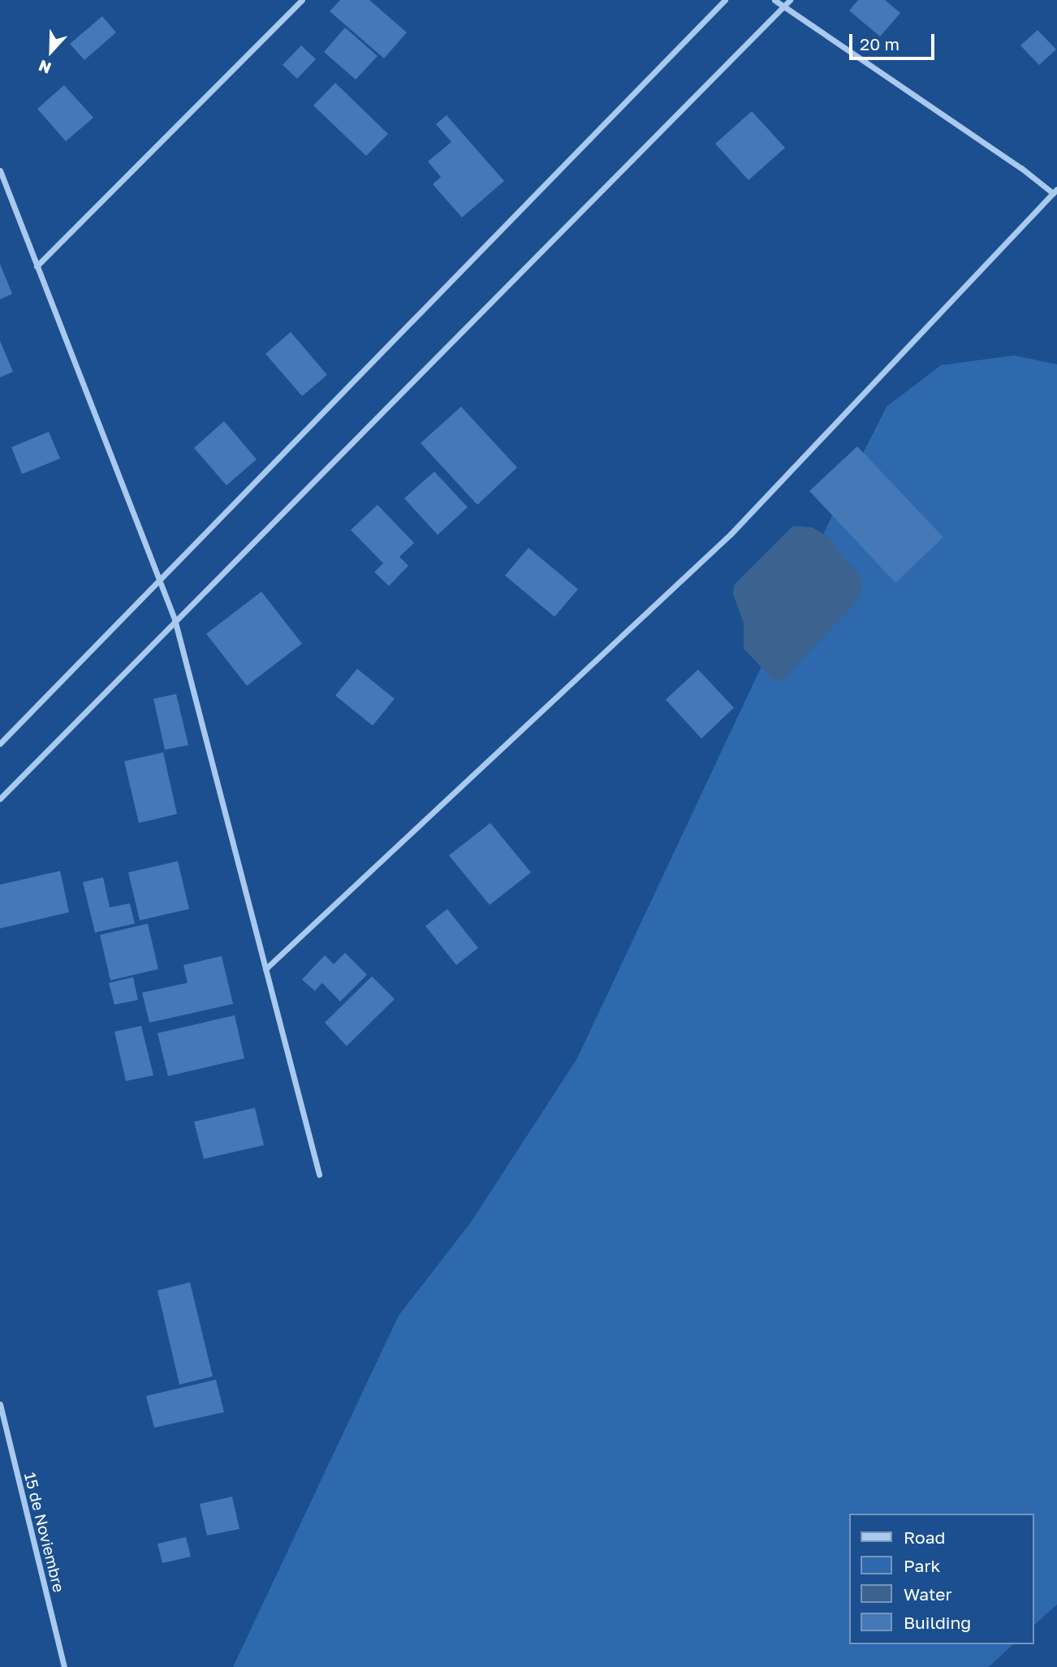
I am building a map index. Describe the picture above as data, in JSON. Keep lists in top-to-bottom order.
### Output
{
  "streets": {
    "street": ["15 de Noviembre"]
  },
  "legend": [
    "Road",
    "Park",
    "Water",
    "Building"
  ],
  "scale_bar": "20 m",
  "north": "bottom"
}
